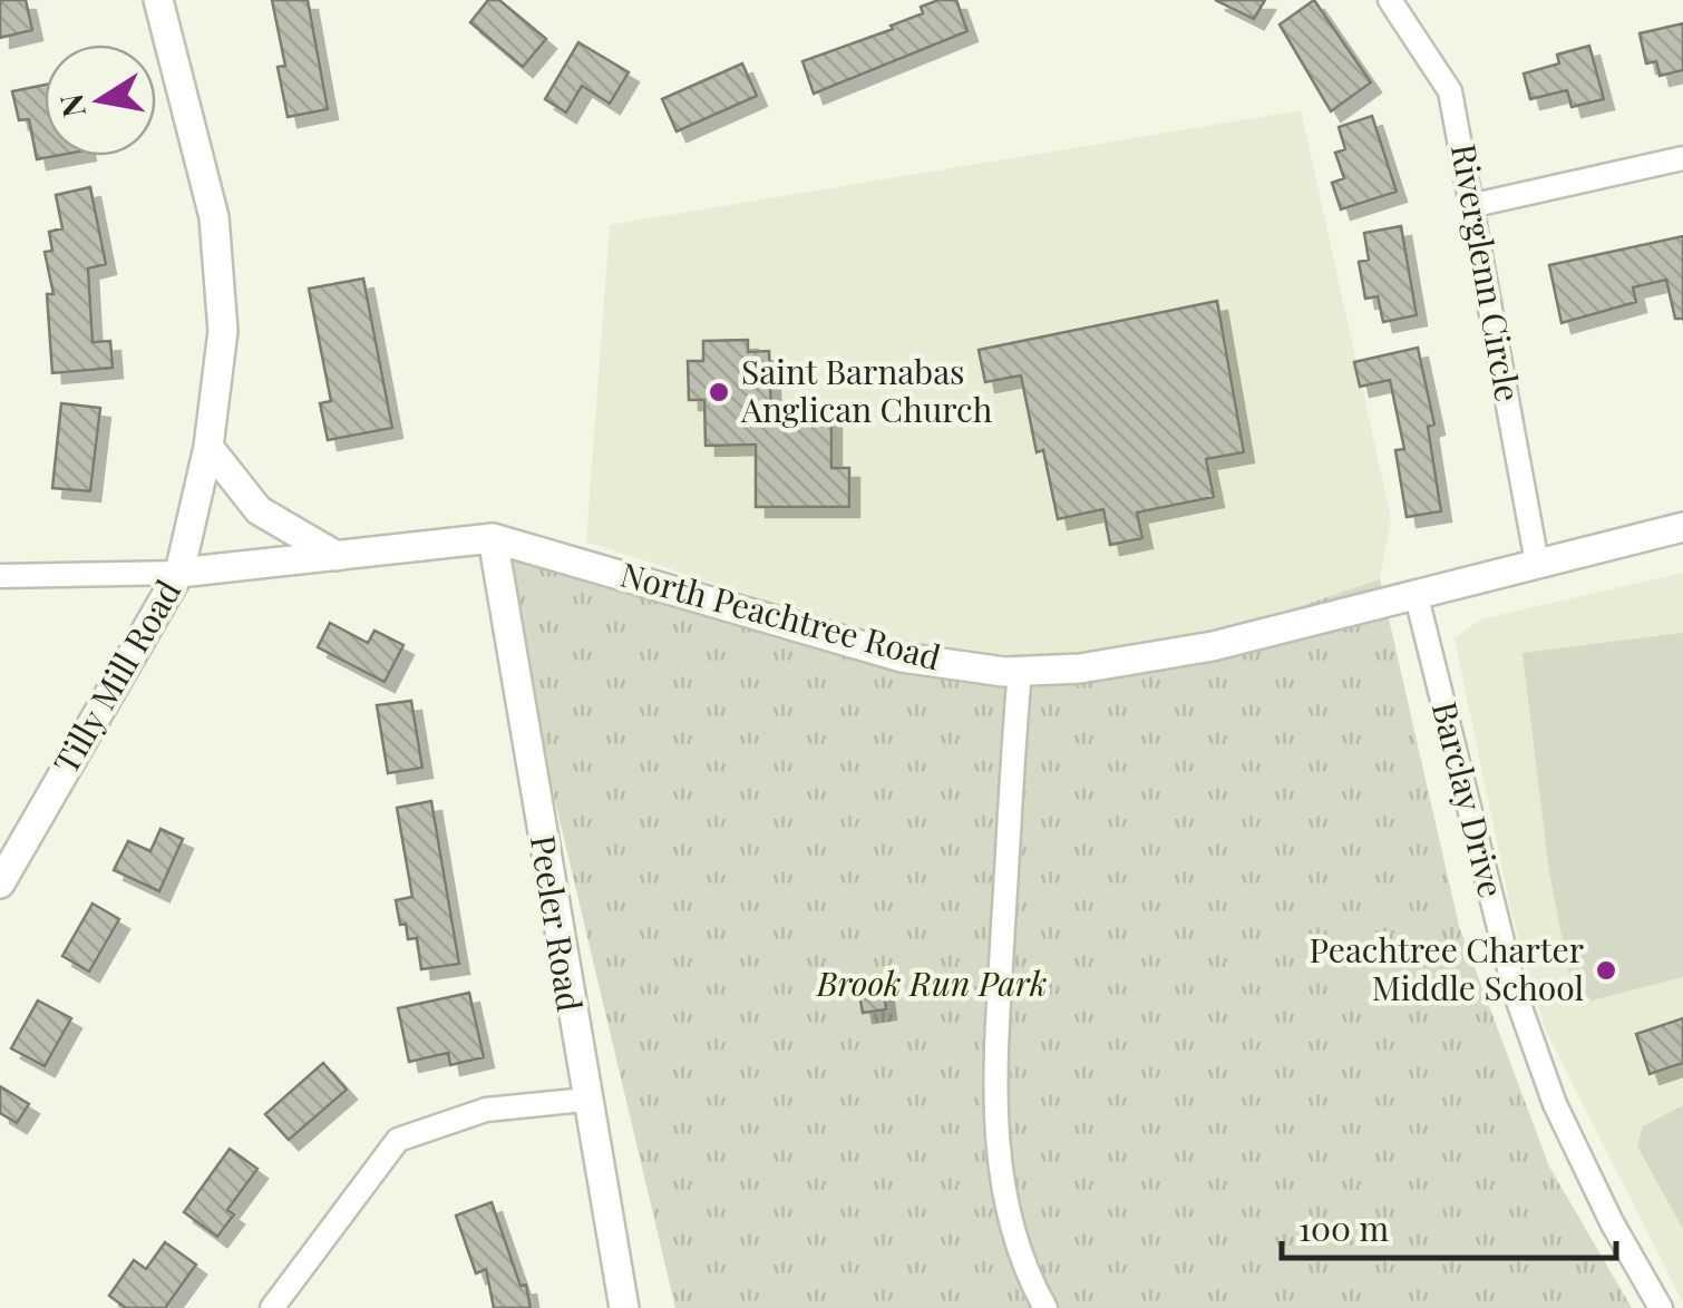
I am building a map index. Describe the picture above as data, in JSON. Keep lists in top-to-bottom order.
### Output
{
  "streets": {
    "street": [
      "Riverglenn Circle",
      "North Peachtree Road",
      "Tilly Mill Road",
      "Barclay Drive",
      "Peeler Road"
    ]
  },
  "crossings": [
    ["Riverglenn Circle", "North Peachtree Road"],
    ["North Peachtree Road", "Tilly Mill Road"],
    ["North Peachtree Road", "Barclay Drive"],
    ["North Peachtree Road", "Peeler Road"]
  ],
  "parks": ["Brook Run Park"],
  "places": ["Saint Barnabas Anglican Church", "Peachtree Charter Middle School"],
  "scale_bar": "100 m",
  "north": "left"
}
